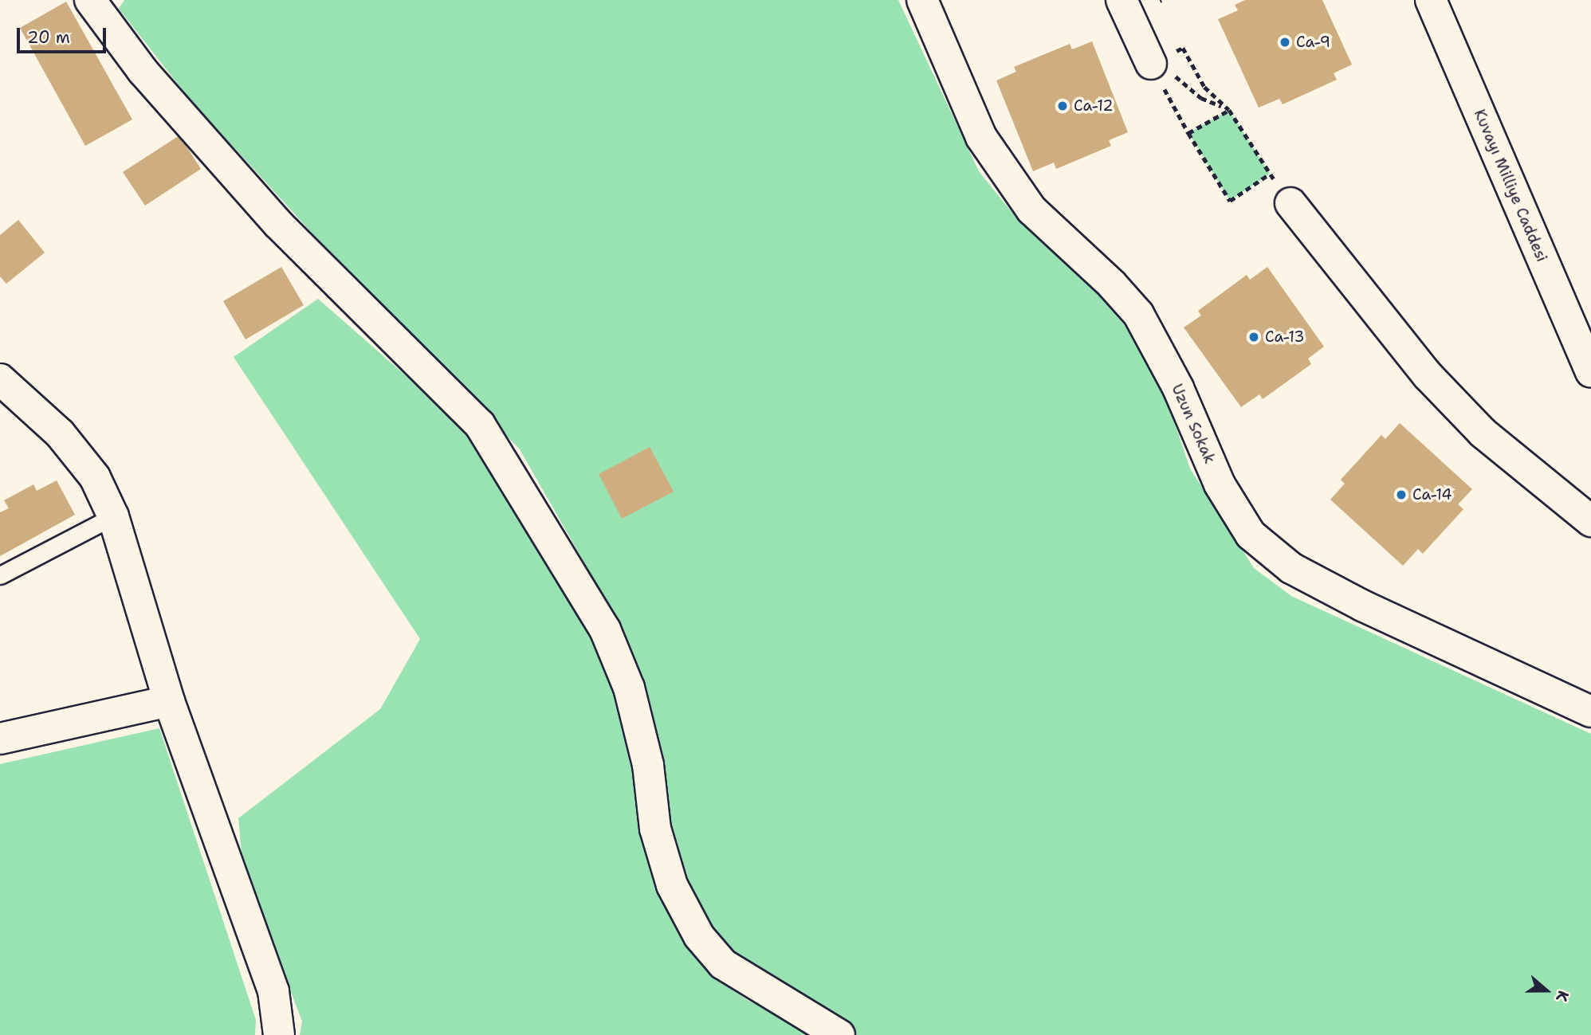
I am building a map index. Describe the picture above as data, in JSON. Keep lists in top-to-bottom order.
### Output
{
  "streets": {
    "street": ["Kuvayı Milliye Caddesi", "Uzun Sokak"]
  },
  "places": [
    "Ca-9",
    "Ca-12",
    "Ca-13",
    "Ca-14"
  ],
  "scale_bar": "20 m",
  "north": "right"
}
